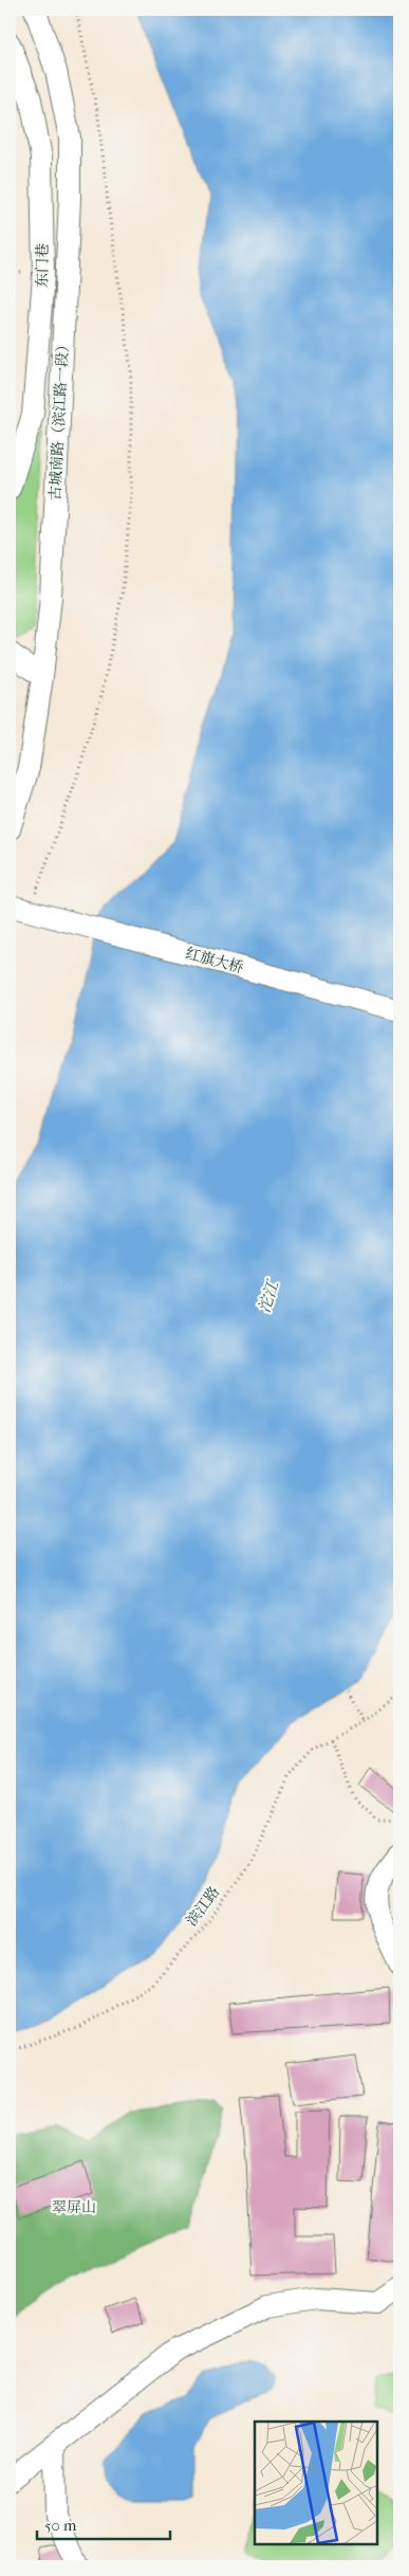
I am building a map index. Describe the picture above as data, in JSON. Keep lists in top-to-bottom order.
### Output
{
  "streets": {
    "street": ["东门巷", "古城南路（滨江路一段）", "红旗大桥"],
    "path": ["滨江路"]
  },
  "water": ["沱江"],
  "parks": ["翠屏山"],
  "scale_bar": "50 m"
}
